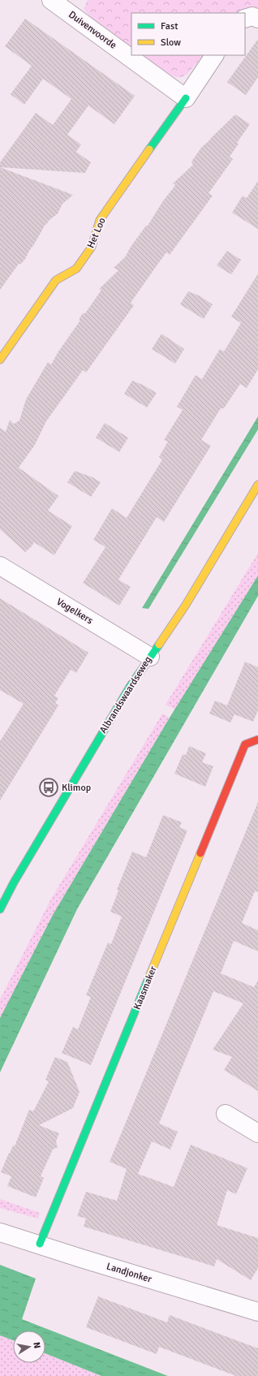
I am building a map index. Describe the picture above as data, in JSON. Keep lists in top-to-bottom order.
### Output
{
  "streets": {
    "street": [
      "Duivenvoorde",
      "Het Loo",
      "Vogelkers",
      "Albrandswaardseweg",
      "Kaasmaker",
      "Landjonker"
    ]
  },
  "crossings": [
    ["Duivenvoorde", "Het Loo"],
    ["Vogelkers", "Albrandswaardseweg"],
    ["Kaasmaker", "Landjonker"]
  ],
  "places": {
    "bus stop": ["Klimop"]
  },
  "legend": ["Fast", "Slow"],
  "north": "right"
}
